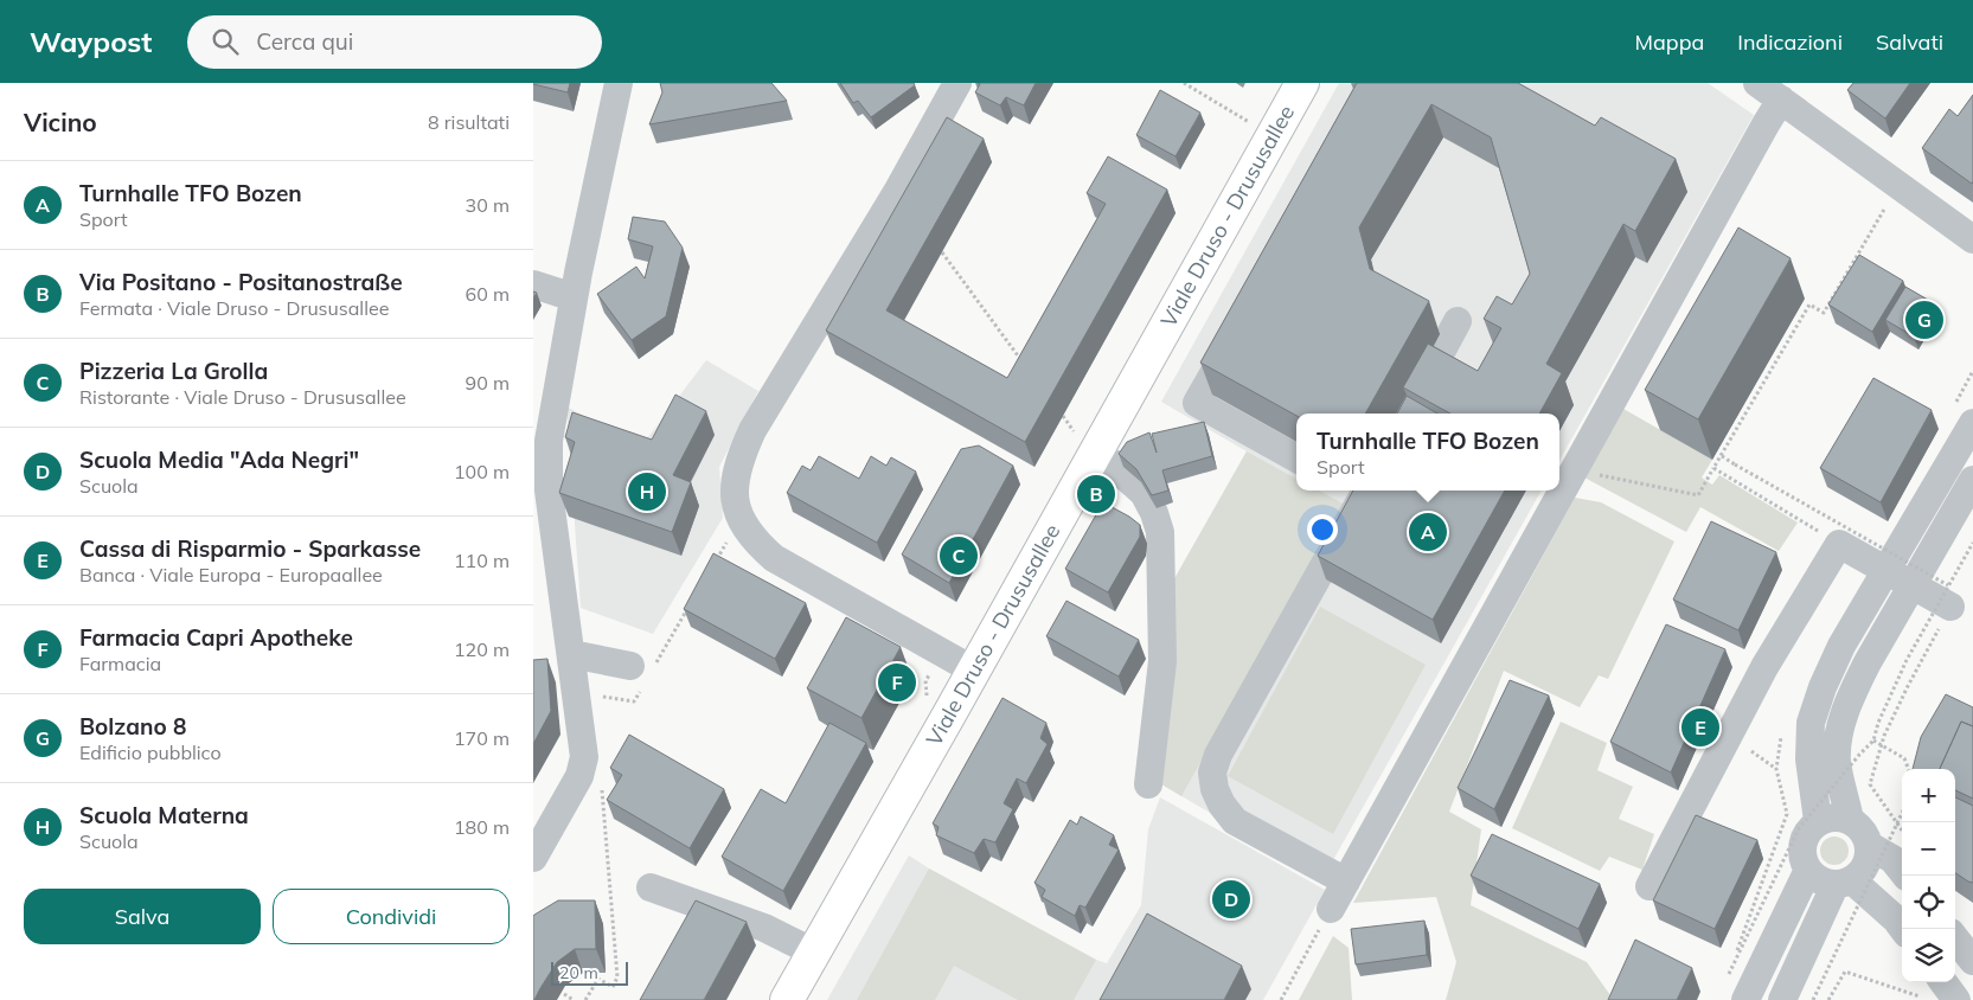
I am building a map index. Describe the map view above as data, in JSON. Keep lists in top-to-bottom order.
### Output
{
  "streets": {
    "main road": ["Viale Druso - Drususallee"]
  },
  "scale_bar": "20 m",
  "page": {
    "header": "Waypost",
    "search": "Cerca qui",
    "nav": ["Mappa", "Indicazioni", "Salvati"],
    "heading": ["Vicino", "8 risultati"],
    "list": [
      {
        "mark": "A",
        "name": "Turnhalle TFO Bozen",
        "note": "Sport",
        "value": "30 m"
      },
      {
        "mark": "B",
        "name": "Via Positano - Positanostraße",
        "note": "Fermata · Viale Druso - Drususallee",
        "value": "60 m"
      },
      {
        "mark": "C",
        "name": "Pizzeria La Grolla",
        "note": "Ristorante · Viale Druso - Drususallee",
        "value": "90 m"
      },
      {
        "mark": "D",
        "name": "Scuola Media \"Ada Negri\"",
        "note": "Scuola",
        "value": "100 m"
      },
      {
        "mark": "E",
        "name": "Cassa di Risparmio - Sparkasse",
        "note": "Banca · Viale Europa - Europaallee",
        "value": "110 m"
      },
      {
        "mark": "F",
        "name": "Farmacia Capri Apotheke",
        "note": "Farmacia",
        "value": "120 m"
      },
      {
        "mark": "G",
        "name": "Bolzano 8",
        "note": "Edificio pubblico",
        "value": "170 m"
      },
      {
        "mark": "H",
        "name": "Scuola Materna",
        "note": "Scuola",
        "value": "180 m"
      }
    ],
    "pins": [
      "G",
      "H",
      "B",
      "A",
      "C",
      "F",
      "E",
      "D"
    ],
    "popup": ["Turnhalle TFO Bozen", "Sport"],
    "map_buttons": ["+", "−"],
    "buttons": ["Salva", "Condividi"],
    "scale": "20 m"
  }
}
